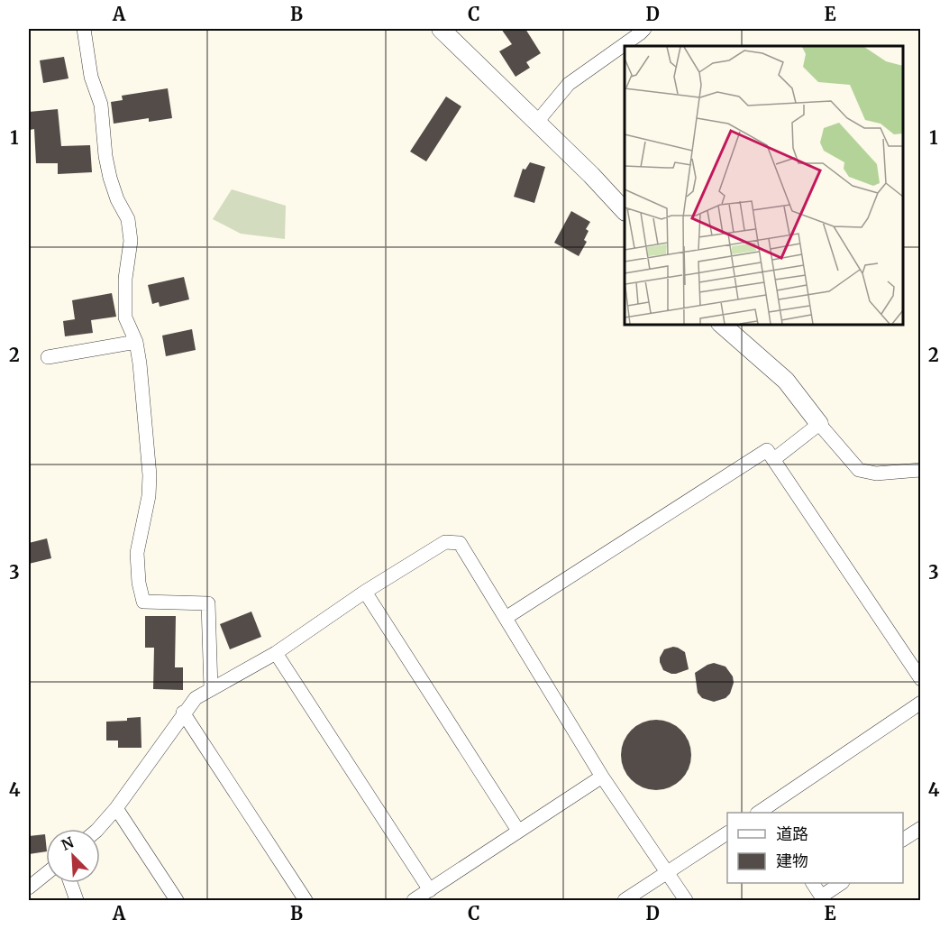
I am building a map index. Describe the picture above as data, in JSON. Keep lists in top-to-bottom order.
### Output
{
  "legend": ["道路", "建物"],
  "north": "top left",
  "grid": {
    "columns": [
      "A",
      "B",
      "C",
      "D",
      "E"
    ],
    "rows": [
      "1",
      "2",
      "3",
      "4"
    ]
  }
}
